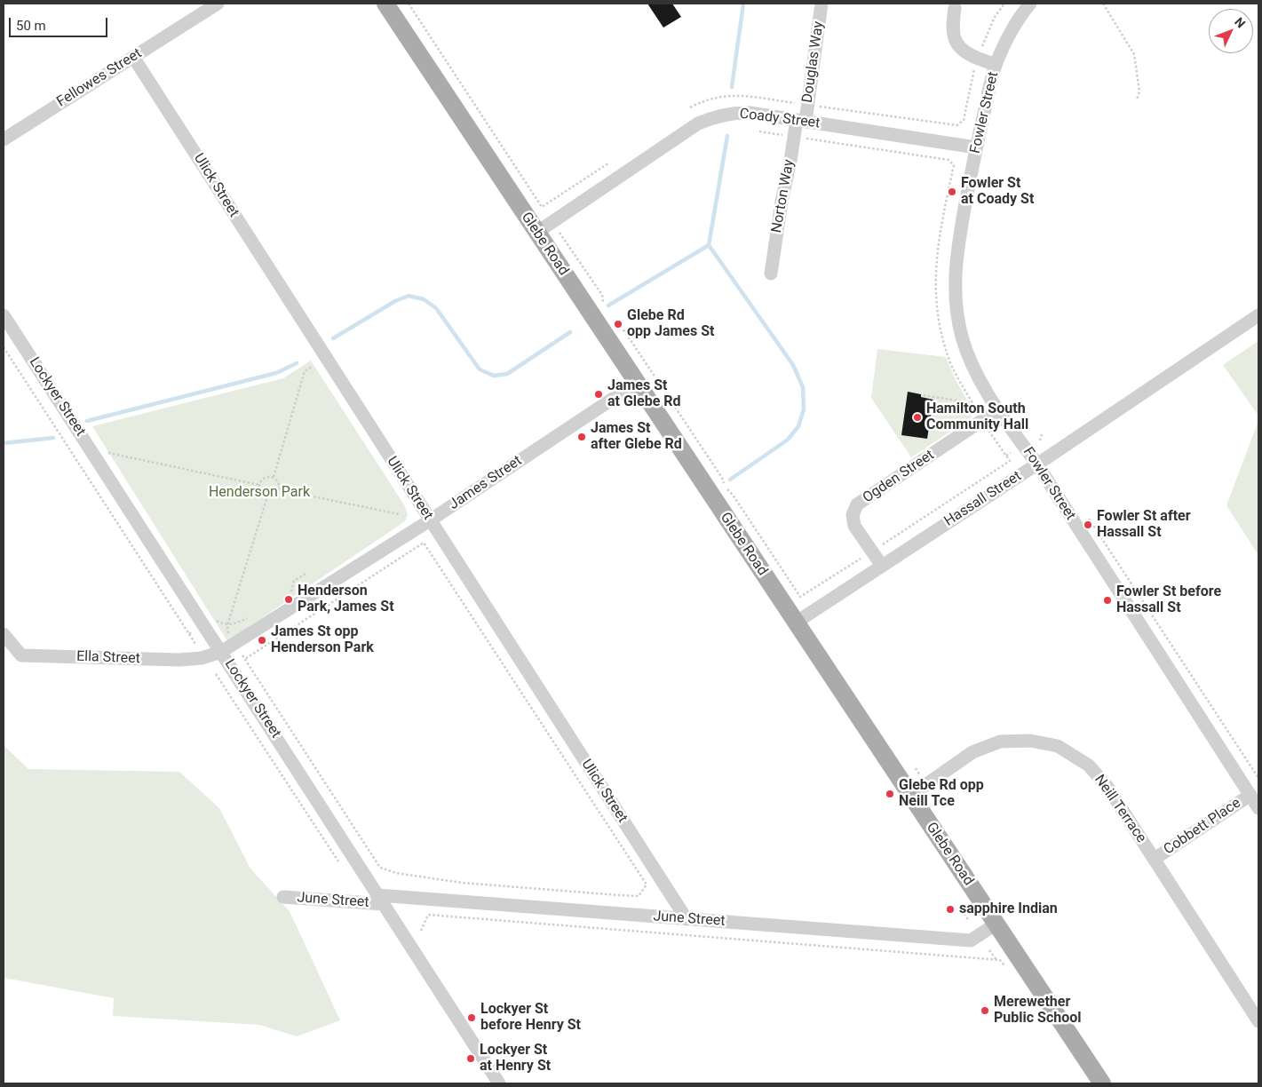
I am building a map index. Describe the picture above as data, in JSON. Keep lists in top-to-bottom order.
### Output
{
  "streets": {
    "main road": ["Glebe Road"],
    "street": [
      "Douglas Way",
      "Fellowes Street",
      "Fowler Street",
      "Coady Street",
      "Ulick Street",
      "Norton Way",
      "Lockyer Street",
      "Ogden Street",
      "James Street",
      "Hassall Street",
      "Ella Street",
      "Neill Terrace",
      "Cobbett Place",
      "June Street"
    ]
  },
  "crossings": [
    ["Douglas Way", "Coady Street"],
    ["Douglas Way", "Norton Way"],
    ["Fellowes Street", "Ulick Street"],
    ["Fowler Street", "Coady Street"],
    ["Fowler Street", "Ogden Street"],
    ["Fowler Street", "Hassall Street"],
    ["Fowler Street", "Cobbett Place"],
    ["Coady Street", "Norton Way"],
    ["Coady Street", "Glebe Road"],
    ["Ulick Street", "James Street"],
    ["Ulick Street", "June Street"],
    ["Glebe Road", "James Street"],
    ["Glebe Road", "Hassall Street"],
    ["Glebe Road", "Neill Terrace"],
    ["Glebe Road", "June Street"],
    ["Lockyer Street", "James Street"],
    ["Lockyer Street", "Ella Street"],
    ["Lockyer Street", "June Street"],
    ["Ogden Street", "Hassall Street"],
    ["James Street", "Ella Street"],
    ["Neill Terrace", "Cobbett Place"]
  ],
  "parks": ["Henderson Park"],
  "places": [
    "Fowler St at Coady St",
    "Glebe Rd opp James St",
    "James St at Glebe Rd",
    "Hamilton South Community Hall",
    "James St after Glebe Rd",
    "Fowler St after Hassall St",
    "Henderson Park, James St",
    "Fowler St before Hassall St",
    "James St opp Henderson Park",
    "Glebe Rd opp Neill Tce",
    "sapphire Indian",
    "Merewether Public School",
    "Lockyer St before Henry St",
    "Lockyer St at Henry St"
  ],
  "scale_bar": "50 m",
  "north": "top right"
}
